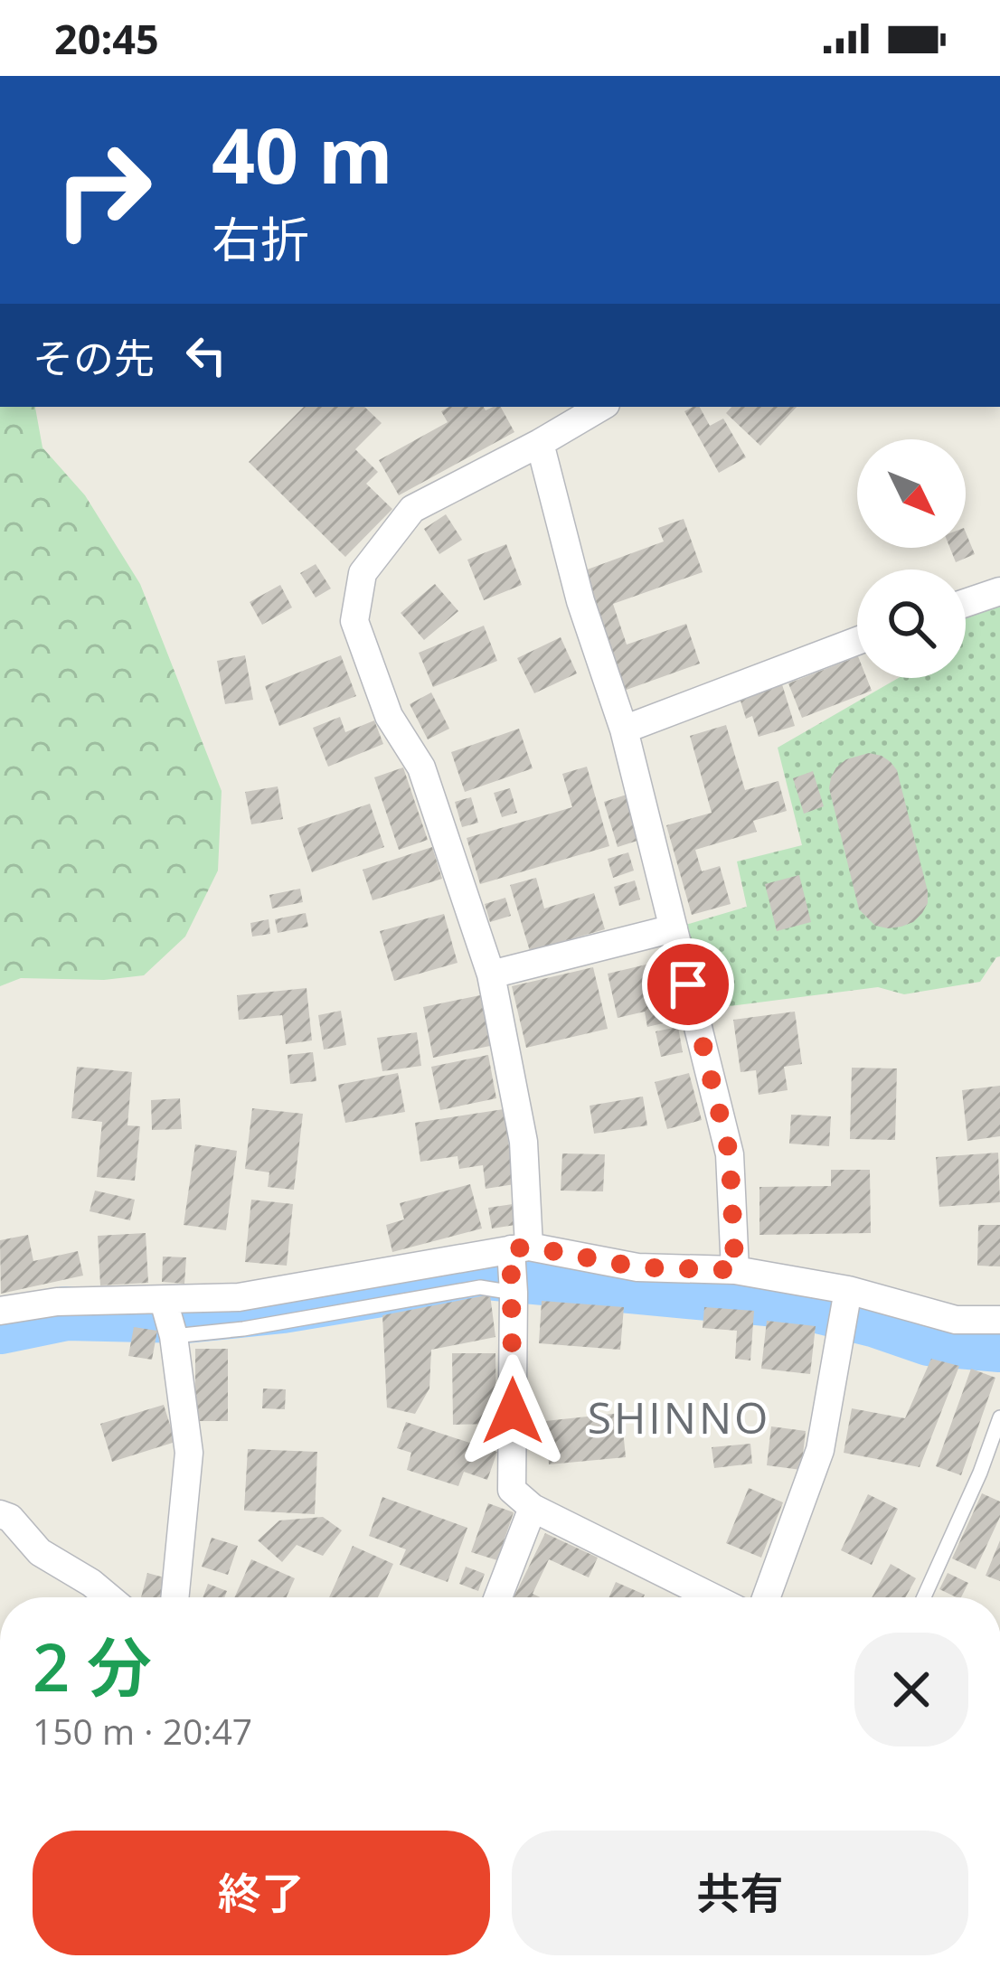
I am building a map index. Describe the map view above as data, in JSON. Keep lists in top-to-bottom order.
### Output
{
  "districts": ["SHINNO"],
  "north": "bottom right",
  "page": {
    "status": "20:45",
    "turn": ["40 m", "右折"],
    "then": "その先",
    "heading": ["2 分", "150 m · 20:47"],
    "buttons": ["終了", "共有"]
  }
}
